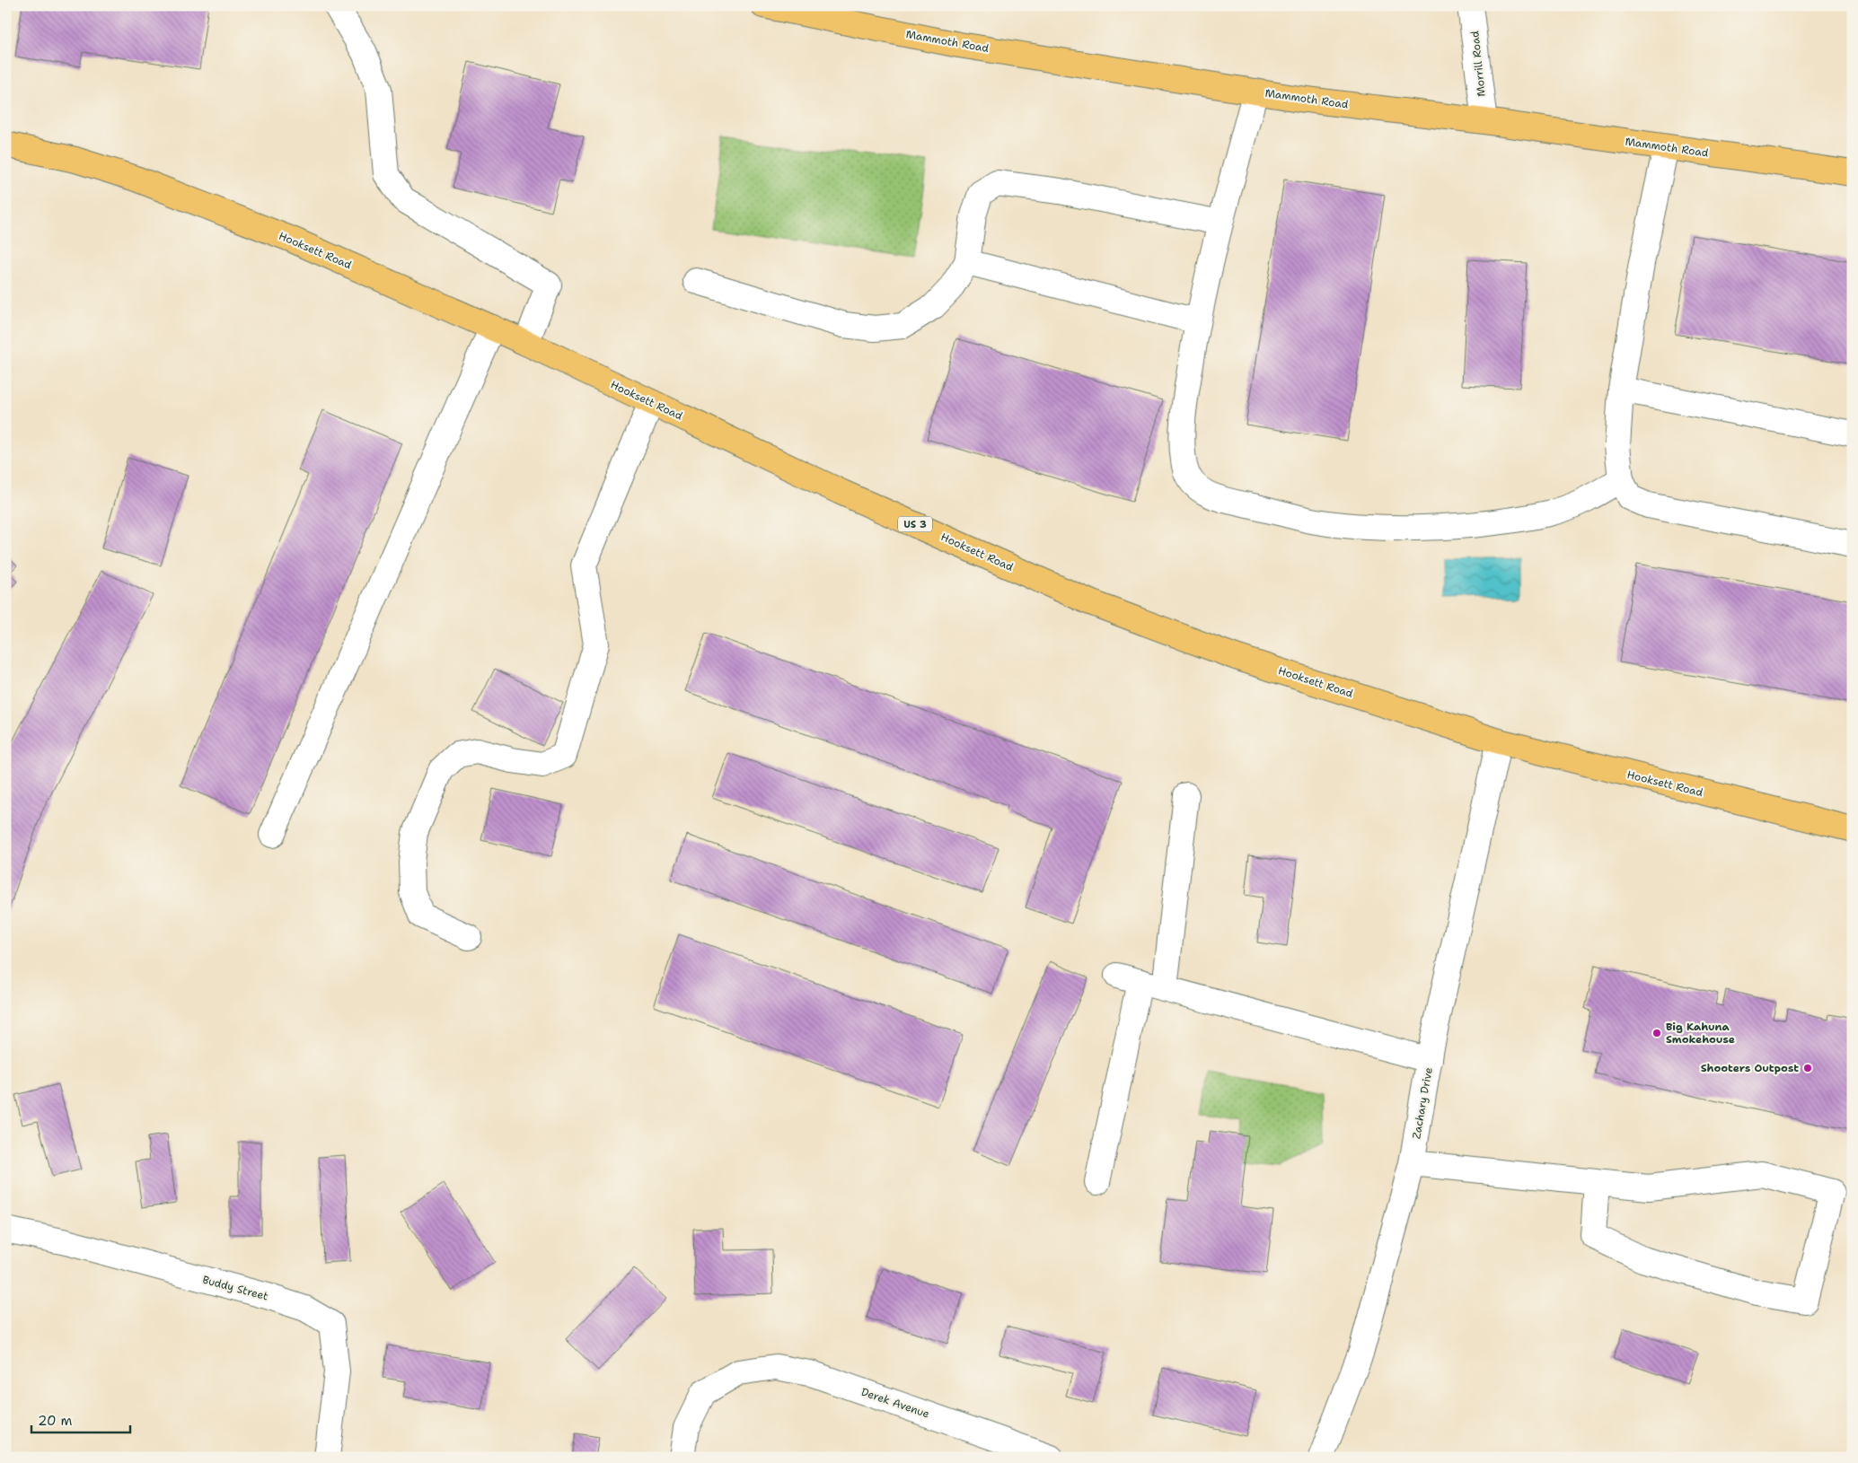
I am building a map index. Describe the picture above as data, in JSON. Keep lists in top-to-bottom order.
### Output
{
  "streets": {
    "main road": ["Mammoth Road", "Hooksett Road", "US 3"],
    "street": [
      "Morrill Road",
      "Zachary Drive",
      "Buddy Street",
      "Derek Avenue"
    ]
  },
  "crossings": [
    ["Mammoth Road", "Morrill Road"],
    ["Hooksett Road", "Zachary Drive"]
  ],
  "places": ["Big Kahuna Smokehouse", "Shooters Outpost"],
  "scale_bar": "20 m"
}
